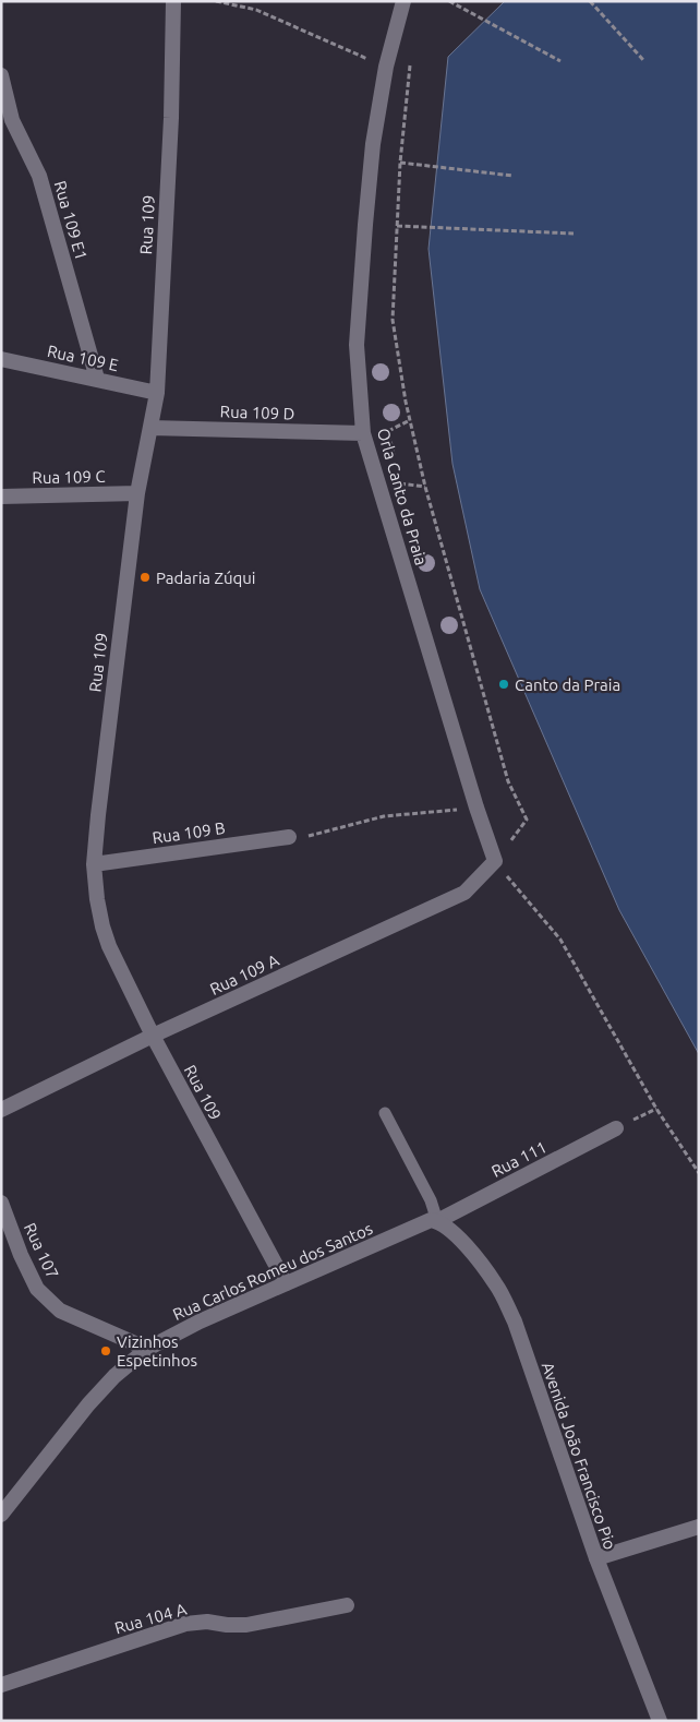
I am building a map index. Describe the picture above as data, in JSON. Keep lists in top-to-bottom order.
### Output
{
  "streets": {
    "street": [
      "Rua 109 E1",
      "Rua 109",
      "Rua 109 E",
      "Rua 109 D",
      "Rua 109 C",
      "Orla Canto da Praia",
      "Rua 109 B",
      "Rua 109 A",
      "Rua 111",
      "Rua 107",
      "Rua Carlos Romeu dos Santos",
      "Avenida João Francisco Pio",
      "Rua 104 A"
    ]
  },
  "crossings": [
    ["Rua 109 E1", "Rua 109 E"],
    ["Rua 109", "Rua 109 E"],
    ["Rua 109", "Rua 109 D"],
    ["Rua 109", "Rua 109 C"],
    ["Rua 109", "Rua 109 B"],
    ["Rua 109", "Rua 109 A"],
    ["Rua 109", "Rua Carlos Romeu dos Santos"],
    ["Rua 109 D", "Orla Canto da Praia"],
    ["Orla Canto da Praia", "Rua 109 A"],
    ["Rua 111", "Rua Carlos Romeu dos Santos"],
    ["Rua 111", "Avenida João Francisco Pio"],
    ["Rua 107", "Rua Carlos Romeu dos Santos"],
    ["Rua Carlos Romeu dos Santos", "Avenida João Francisco Pio"]
  ],
  "places": ["Padaria Zúqui", "Canto da Praia", "Vizinhos Espetinhos"]
}
